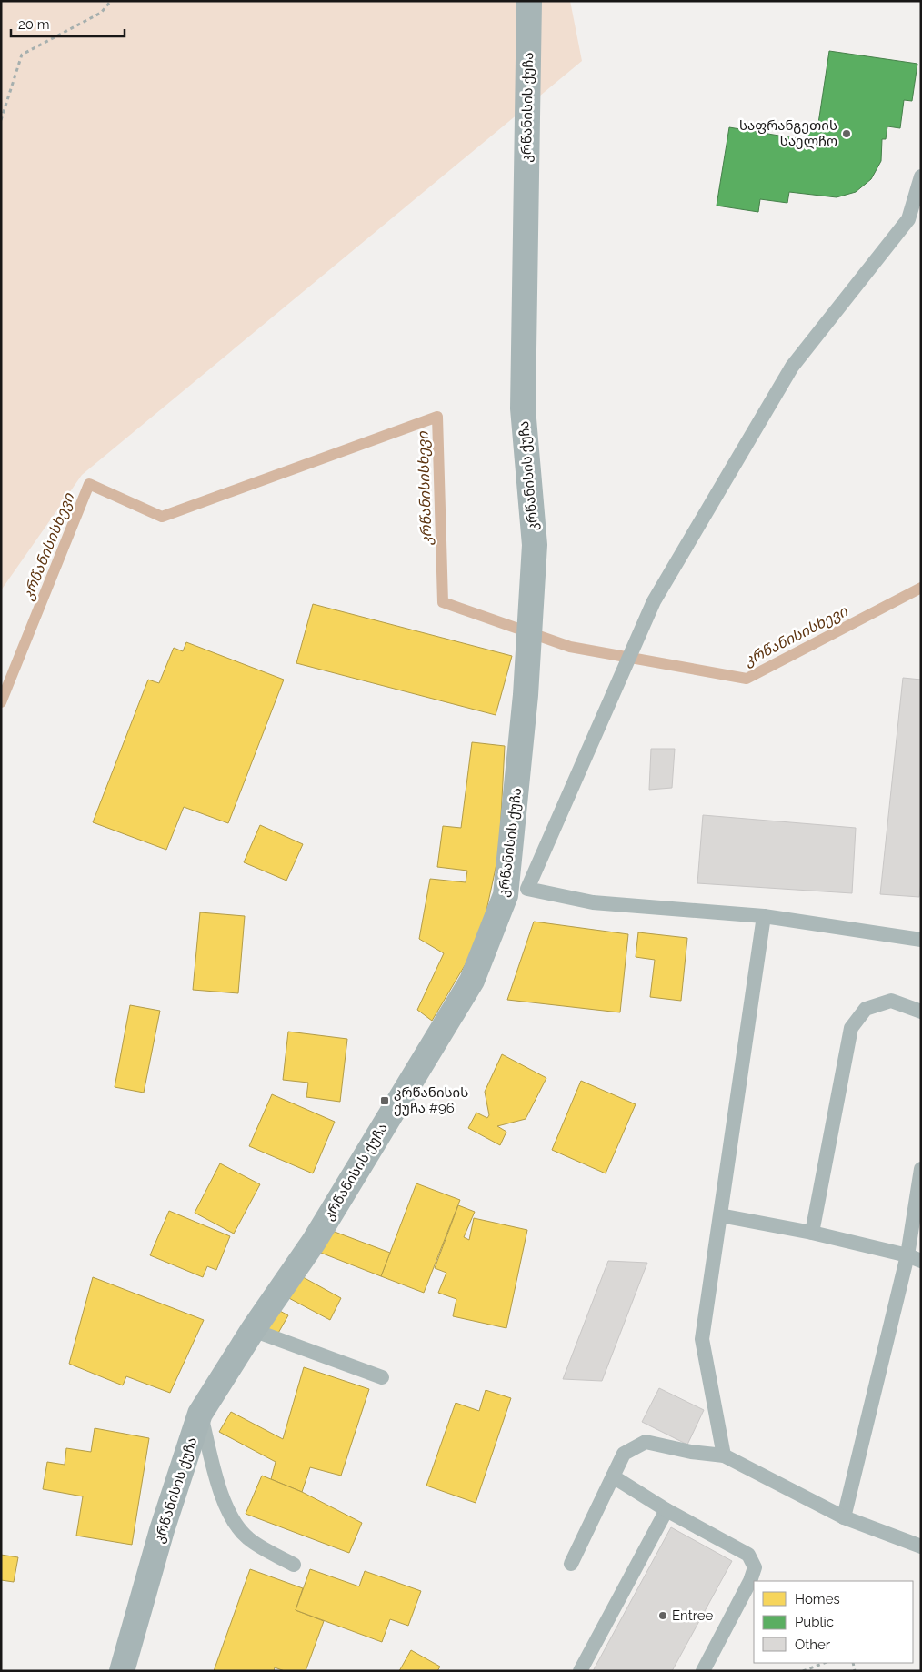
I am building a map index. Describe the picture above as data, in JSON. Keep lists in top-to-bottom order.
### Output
{
  "streets": {
    "street": ["კრწანისის ქუჩა"]
  },
  "water": ["კრწანისისხევი"],
  "places": {
    "other": ["საფრანგეთის საელჩო", "Entree"],
    "transit": ["კრწანისის ქუჩა #96"]
  },
  "legend": ["Homes", "Public", "Other"],
  "scale_bar": "20 m"
}
